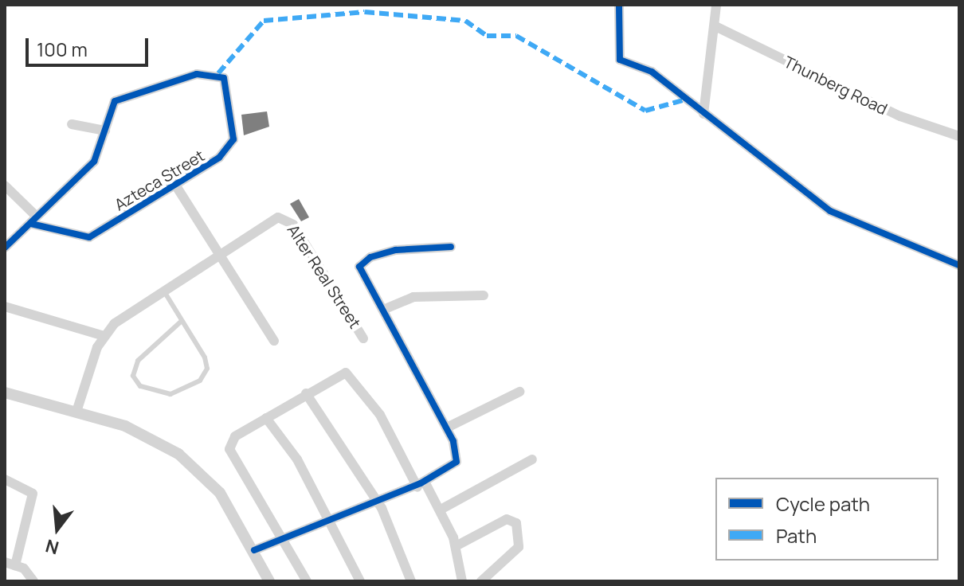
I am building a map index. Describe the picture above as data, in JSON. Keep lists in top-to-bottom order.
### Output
{
  "streets": {
    "street": ["Thunberg Road", "Azteca Street", "Alter Real Street"]
  },
  "legend": ["Cycle path", "Path"],
  "scale_bar": "100 m",
  "north": "bottom"
}
